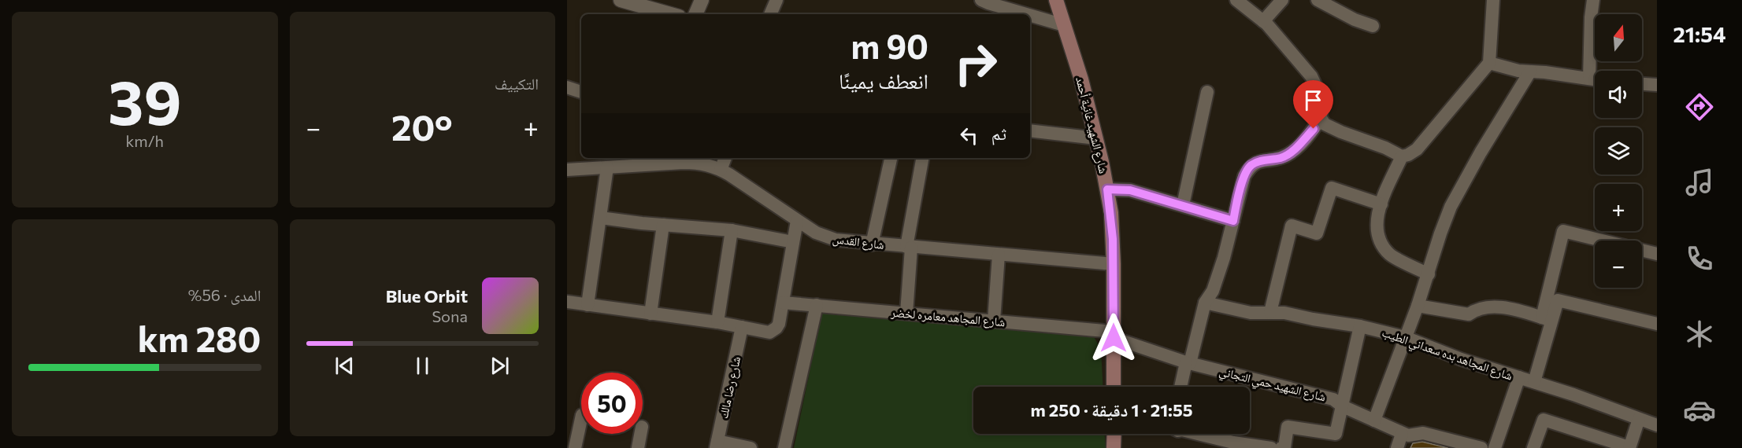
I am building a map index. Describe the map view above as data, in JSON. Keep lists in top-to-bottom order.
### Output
{
  "streets": {
    "main road": ["شارع الشهيد غانية أحمد"],
    "street": [
      "شارع القدس",
      "شارع المجاهد معامره لخضر",
      "شارع المجاهد بده سعداني الطيب",
      "شارع الشهيد حمي التجاني",
      "شارع رضا مالك"
    ]
  },
  "crossings": [
    ["شارع الشهيد غانية أحمد", "شارع القدس"],
    ["شارع الشهيد غانية أحمد", "شارع المجاهد معامره لخضر"],
    ["شارع الشهيد غانية أحمد", "شارع الشهيد حمي التجاني"],
    ["شارع المجاهد معامره لخضر", "شارع الشهيد حمي التجاني"]
  ],
  "north": "top",
  "page": {
    "tabs": "21:54",
    "tile": [
      "التكييف",
      ["39", "km/h"],
      ["المدى · 56%", "280 km"]
    ],
    "map_buttons": ["+", "−"],
    "turn": ["90 m", "انعطف يمينًا"],
    "heat": ["−", "20°", "+"],
    "then": "ثم",
    "song": ["Blue Orbit", "Sona"],
    "limit": "50",
    "trip": "21:55 · 1 دقيقة · 250 m"
  }
}
